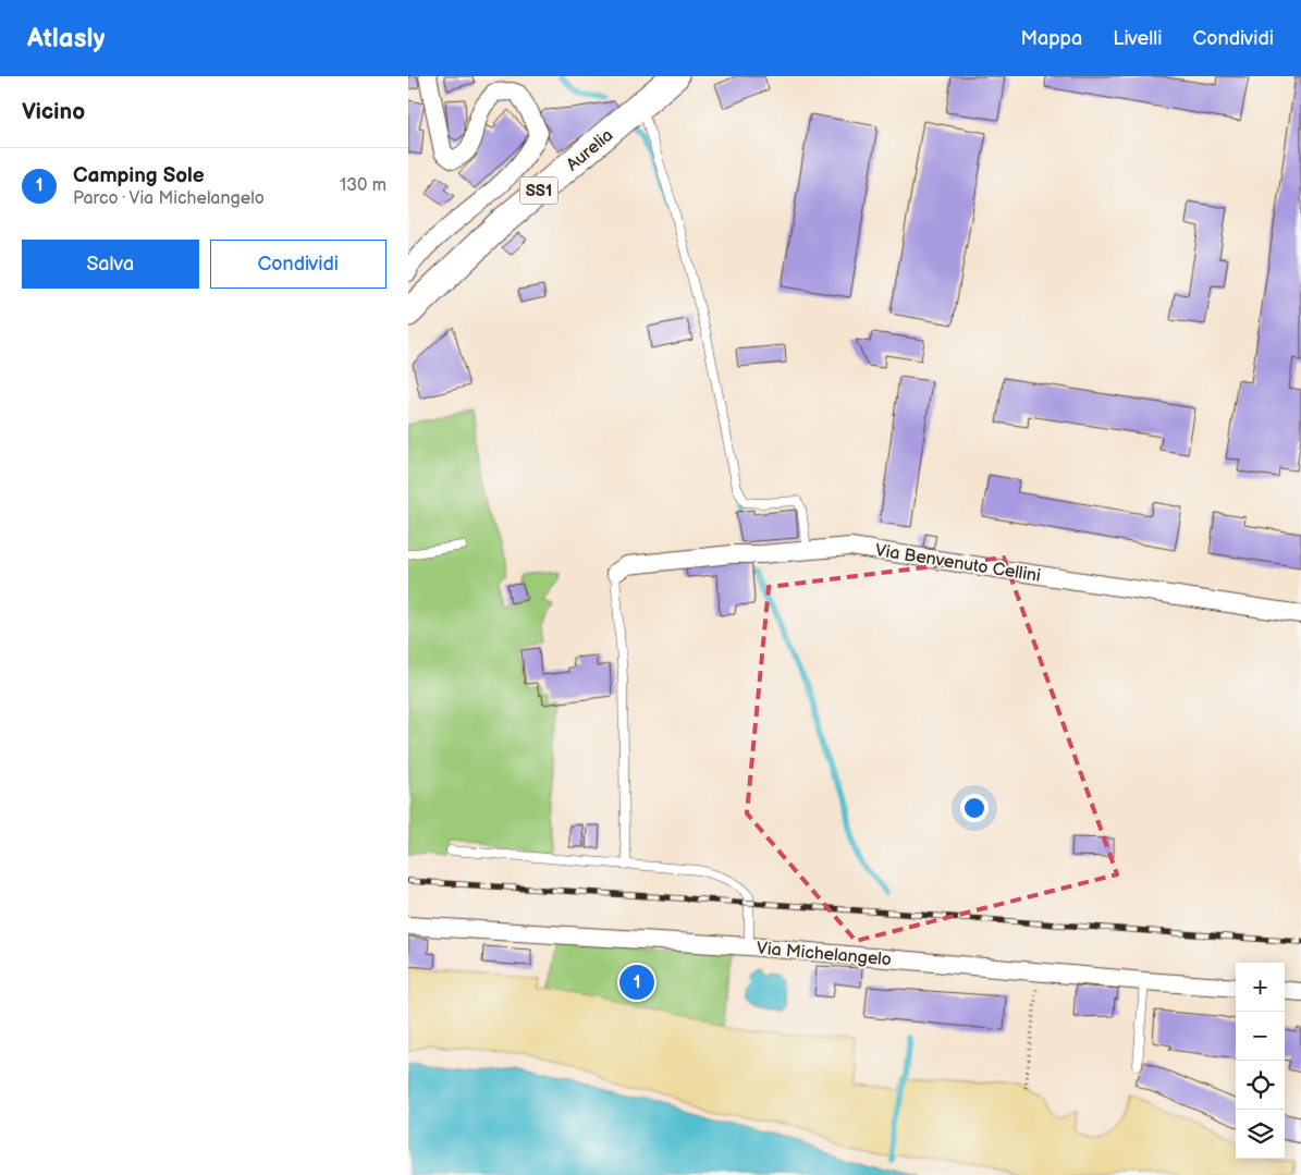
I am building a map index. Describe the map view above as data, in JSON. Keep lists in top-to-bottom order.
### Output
{
  "streets": {
    "main road": ["Aurelia", "SS1"],
    "street": ["Via Benvenuto Cellini", "Via Michelangelo"]
  },
  "page": {
    "header": "Atlasly",
    "nav": ["Mappa", "Livelli", "Condividi"],
    "heading": "Vicino",
    "list": [
      {
        "mark": "1",
        "name": "Camping Sole",
        "note": "Parco · Via Michelangelo",
        "value": "130 m"
      }
    ],
    "buttons": ["Salva", "Condividi"],
    "map_buttons": ["+", "−"],
    "pins": "1"
  }
}
